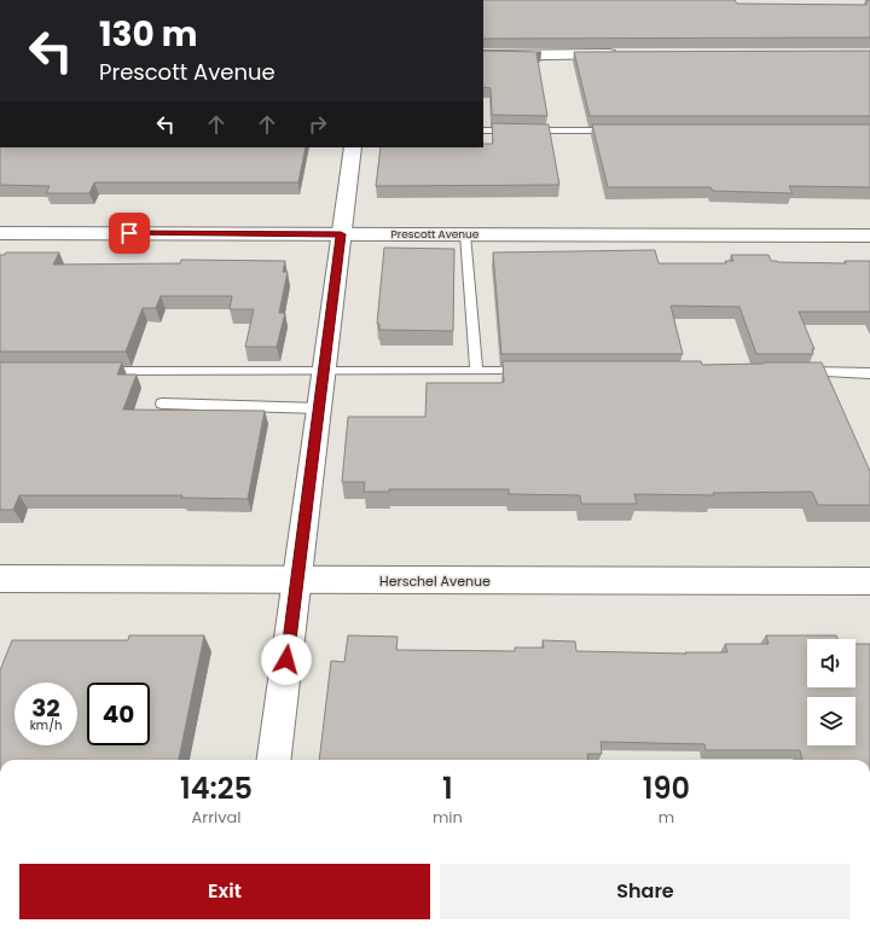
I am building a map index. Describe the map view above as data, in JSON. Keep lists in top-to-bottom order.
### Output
{
  "streets": {
    "street": ["Prescott Avenue", "Herschel Avenue"]
  },
  "page": {
    "turn": ["130 m", "Prescott Avenue"],
    "speed": "32 km/h",
    "limit": "40",
    "eta": [
      "14:25",
      "Arrival",
      "1",
      "min",
      "190",
      "m"
    ],
    "buttons": ["Exit", "Share"]
  }
}
